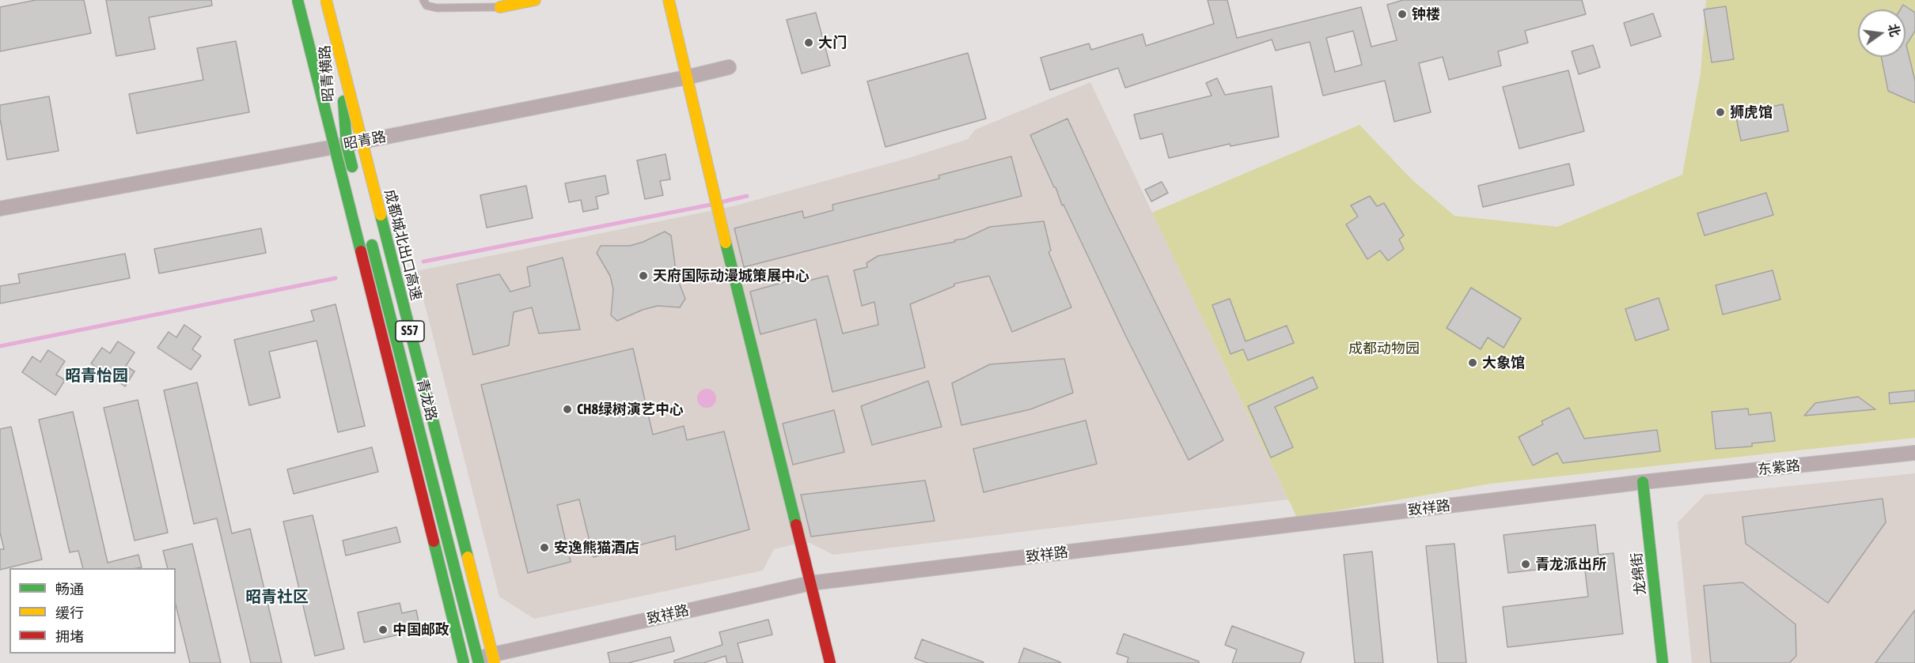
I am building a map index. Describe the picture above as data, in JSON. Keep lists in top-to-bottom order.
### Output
{
  "streets": {
    "main road": [
      "昭青横路",
      "成都城北出口高速",
      "S57",
      "青龙路",
      "龙绵街"
    ],
    "street": ["昭青路", "东紫路", "致祥路"]
  },
  "crossings": [
    ["昭青横路", "昭青路"],
    ["青龙路", "致祥路"],
    ["东紫路", "致祥路"],
    ["东紫路", "龙绵街"],
    ["致祥路", "龙绵街"]
  ],
  "districts": ["昭青怡园", "昭青社区"],
  "parks": ["成都动物园"],
  "places": [
    "钟楼",
    "大门",
    "狮虎馆",
    "天府国际动漫城策展中心",
    "大象馆",
    "CH8绿树演艺中心",
    "安逸熊猫酒店",
    "青龙派出所",
    "中国邮政"
  ],
  "legend": ["畅通", "缓行", "拥堵"],
  "north": "right"
}
